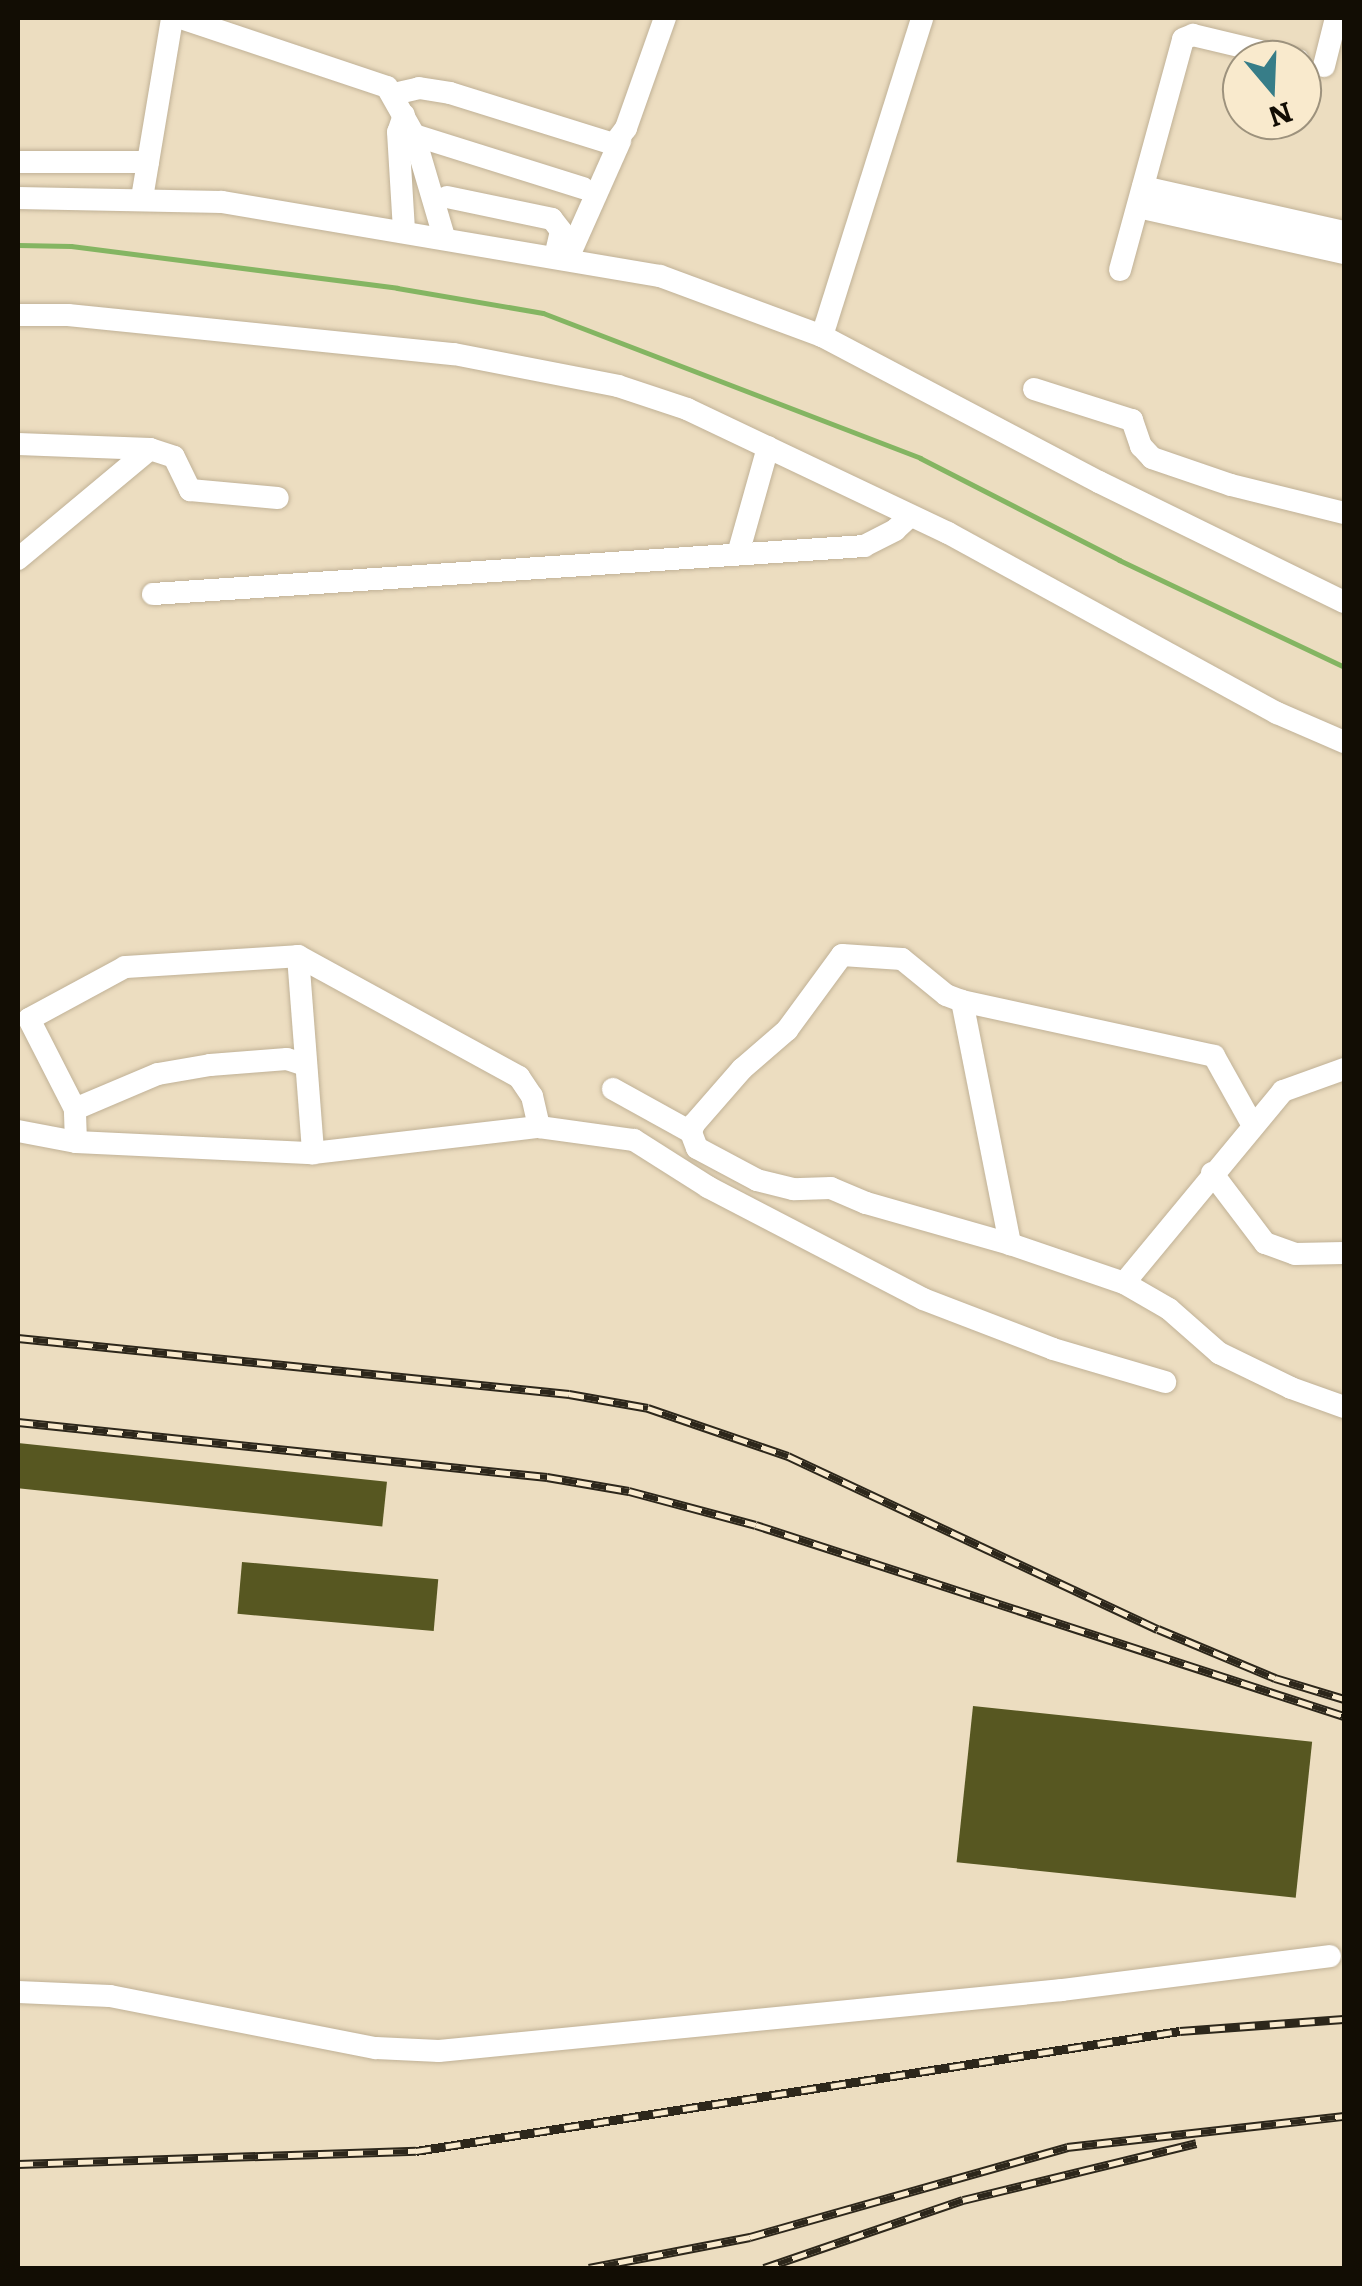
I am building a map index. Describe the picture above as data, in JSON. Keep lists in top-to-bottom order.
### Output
{
  "north": "bottom"
}
